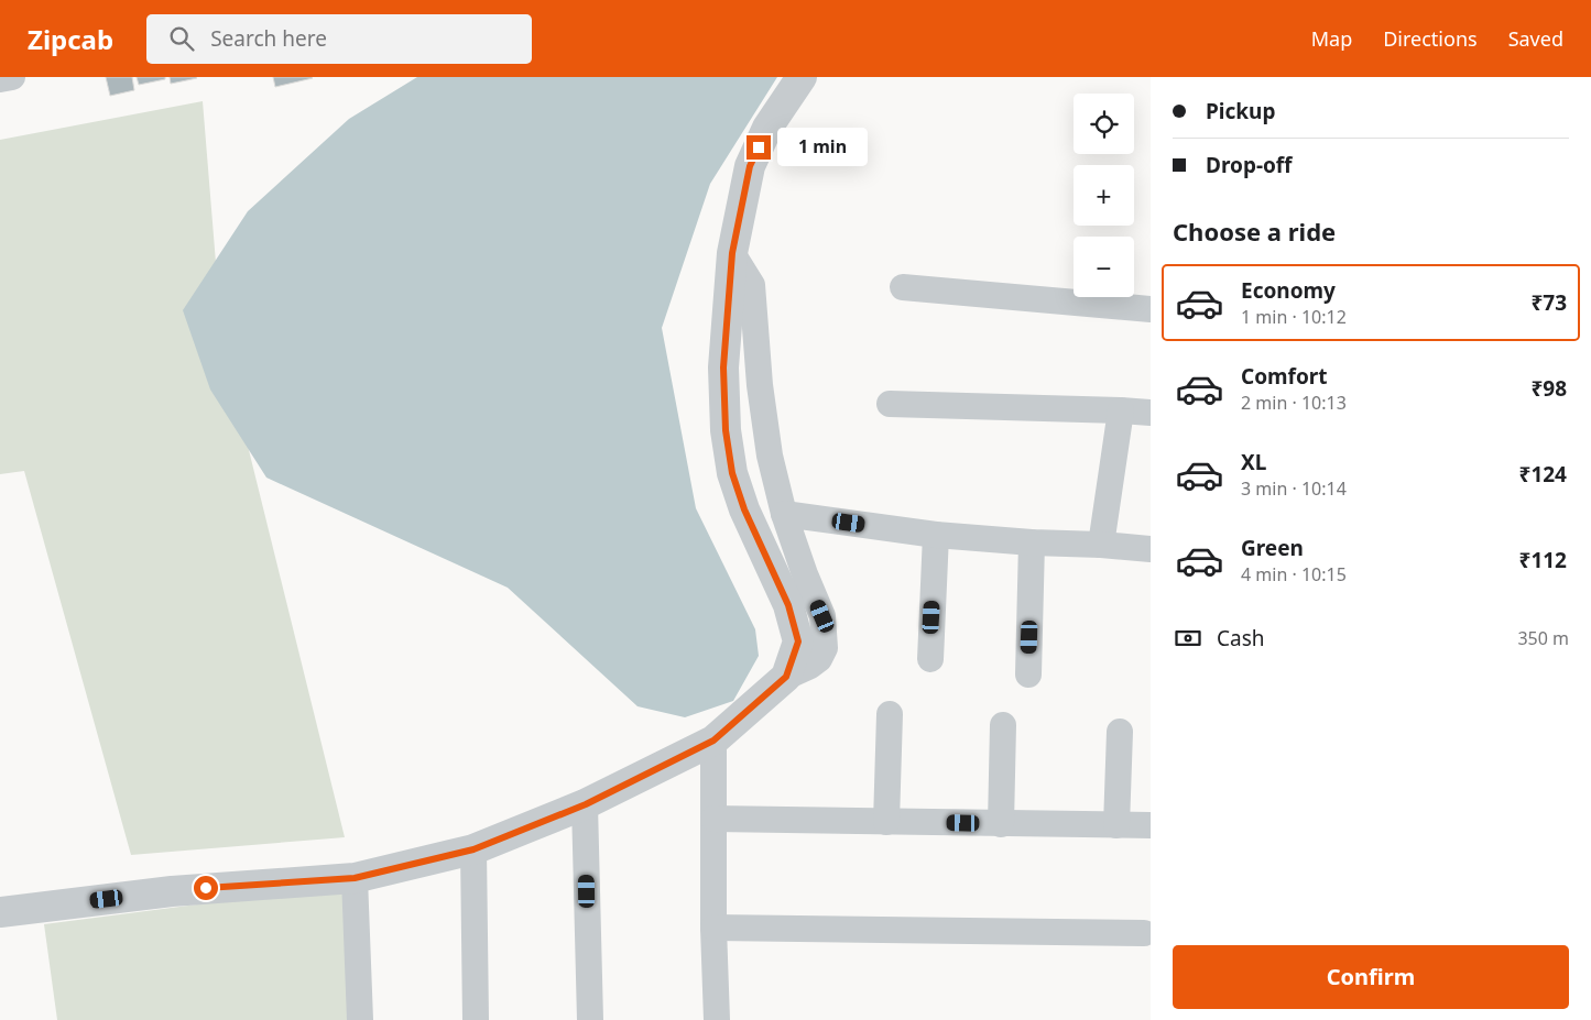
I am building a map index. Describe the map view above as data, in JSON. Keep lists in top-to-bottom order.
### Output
{
  "page": {
    "header": "Zipcab",
    "search": "Search here",
    "nav": ["Map", "Directions", "Saved"],
    "banner": ["Pickup", "Drop-off"],
    "map_buttons": ["+", "−"],
    "bubble": "1 min",
    "heading": "Choose a ride",
    "list": [
      {
        "name": "Economy",
        "note": "1 min · 10:12",
        "value": "₹73"
      },
      {
        "name": "Comfort",
        "note": "2 min · 10:13",
        "value": "₹98"
      },
      {
        "name": "XL",
        "note": "3 min · 10:14",
        "value": "₹124"
      },
      {
        "name": "Green",
        "note": "4 min · 10:15",
        "value": "₹112"
      }
    ],
    "pay": ["Cash", "350 m"],
    "buttons": "Confirm"
  }
}
